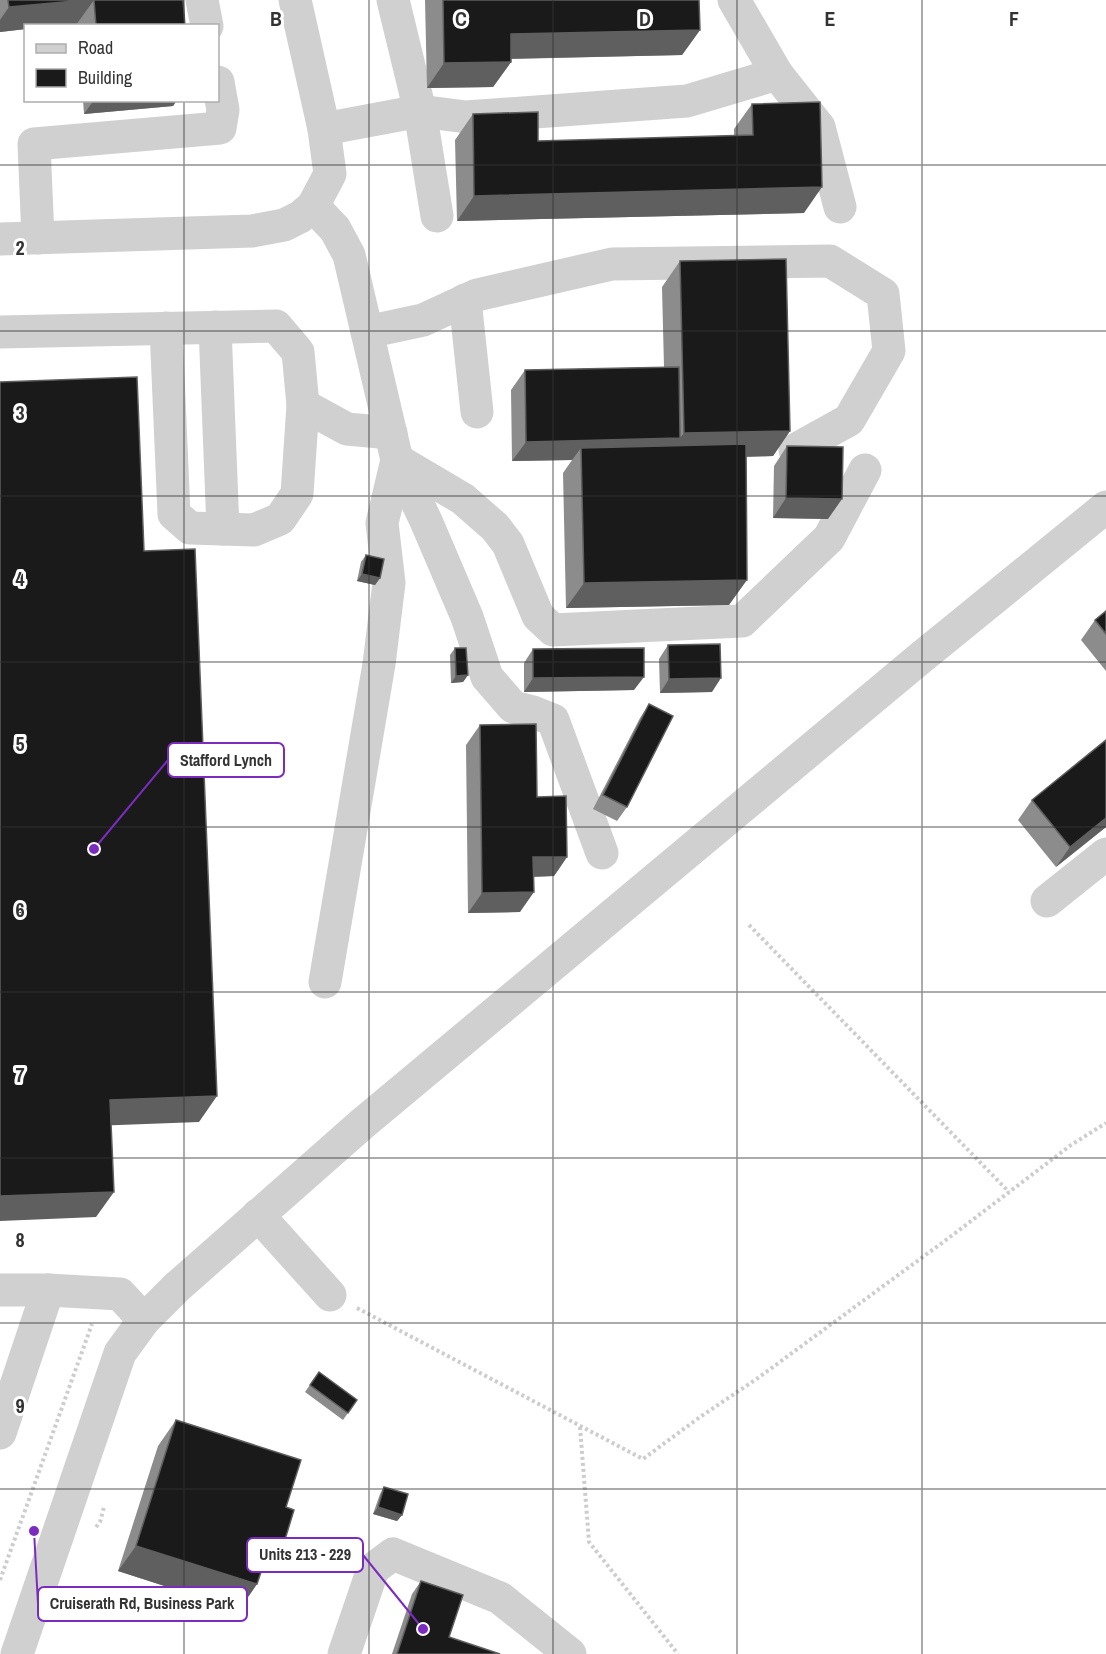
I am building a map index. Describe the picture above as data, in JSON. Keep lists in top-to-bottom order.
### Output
{
  "places": ["Stafford Lynch", "Cruiserath Rd, Business Park", "Units 213 - 229"],
  "legend": ["Road", "Building"],
  "grid": {
    "columns": [
      "B",
      "C",
      "D",
      "E",
      "F"
    ],
    "rows": [
      "2",
      "3",
      "4",
      "5",
      "6",
      "7",
      "8",
      "9"
    ]
  }
}
